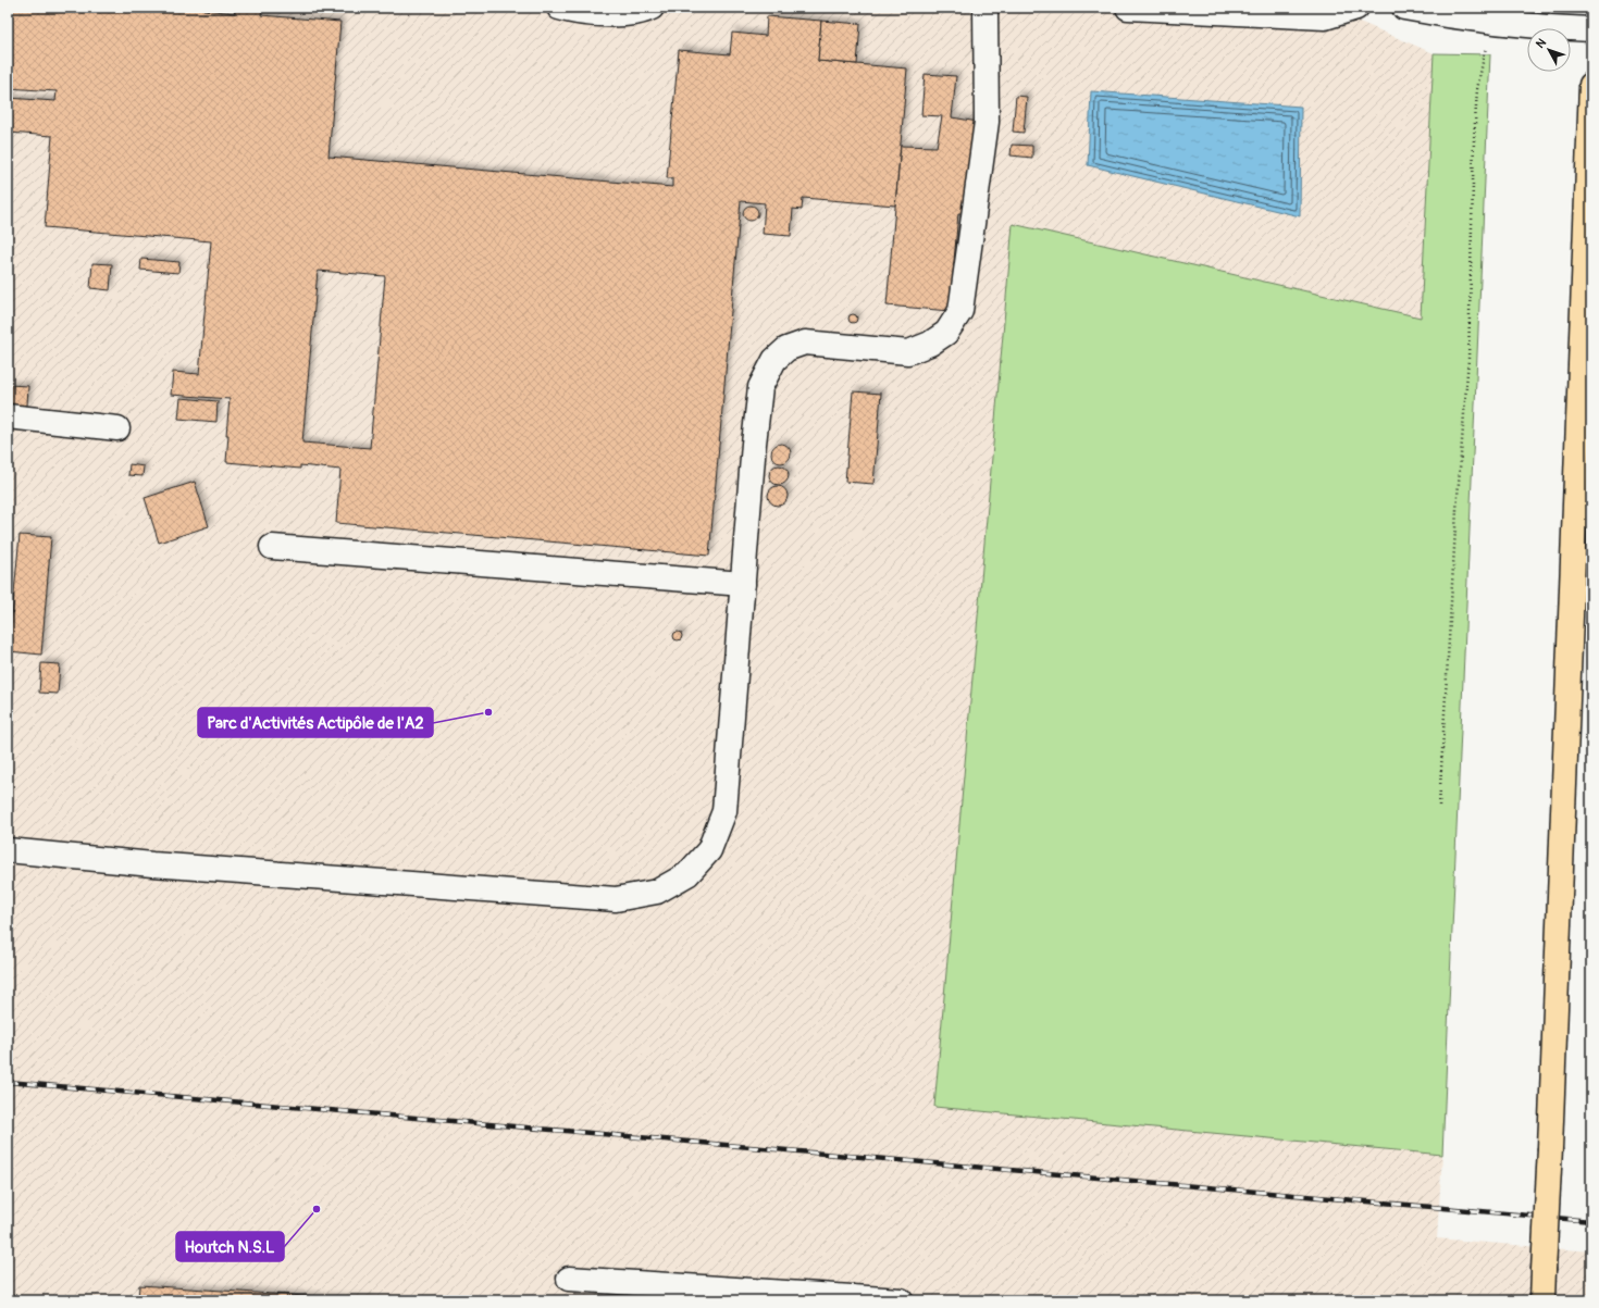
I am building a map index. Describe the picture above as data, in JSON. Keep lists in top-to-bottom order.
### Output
{
  "places": ["Parc d'Activités Actipôle de l'A2", "Houtch N.S.L"],
  "north": "top left"
}
